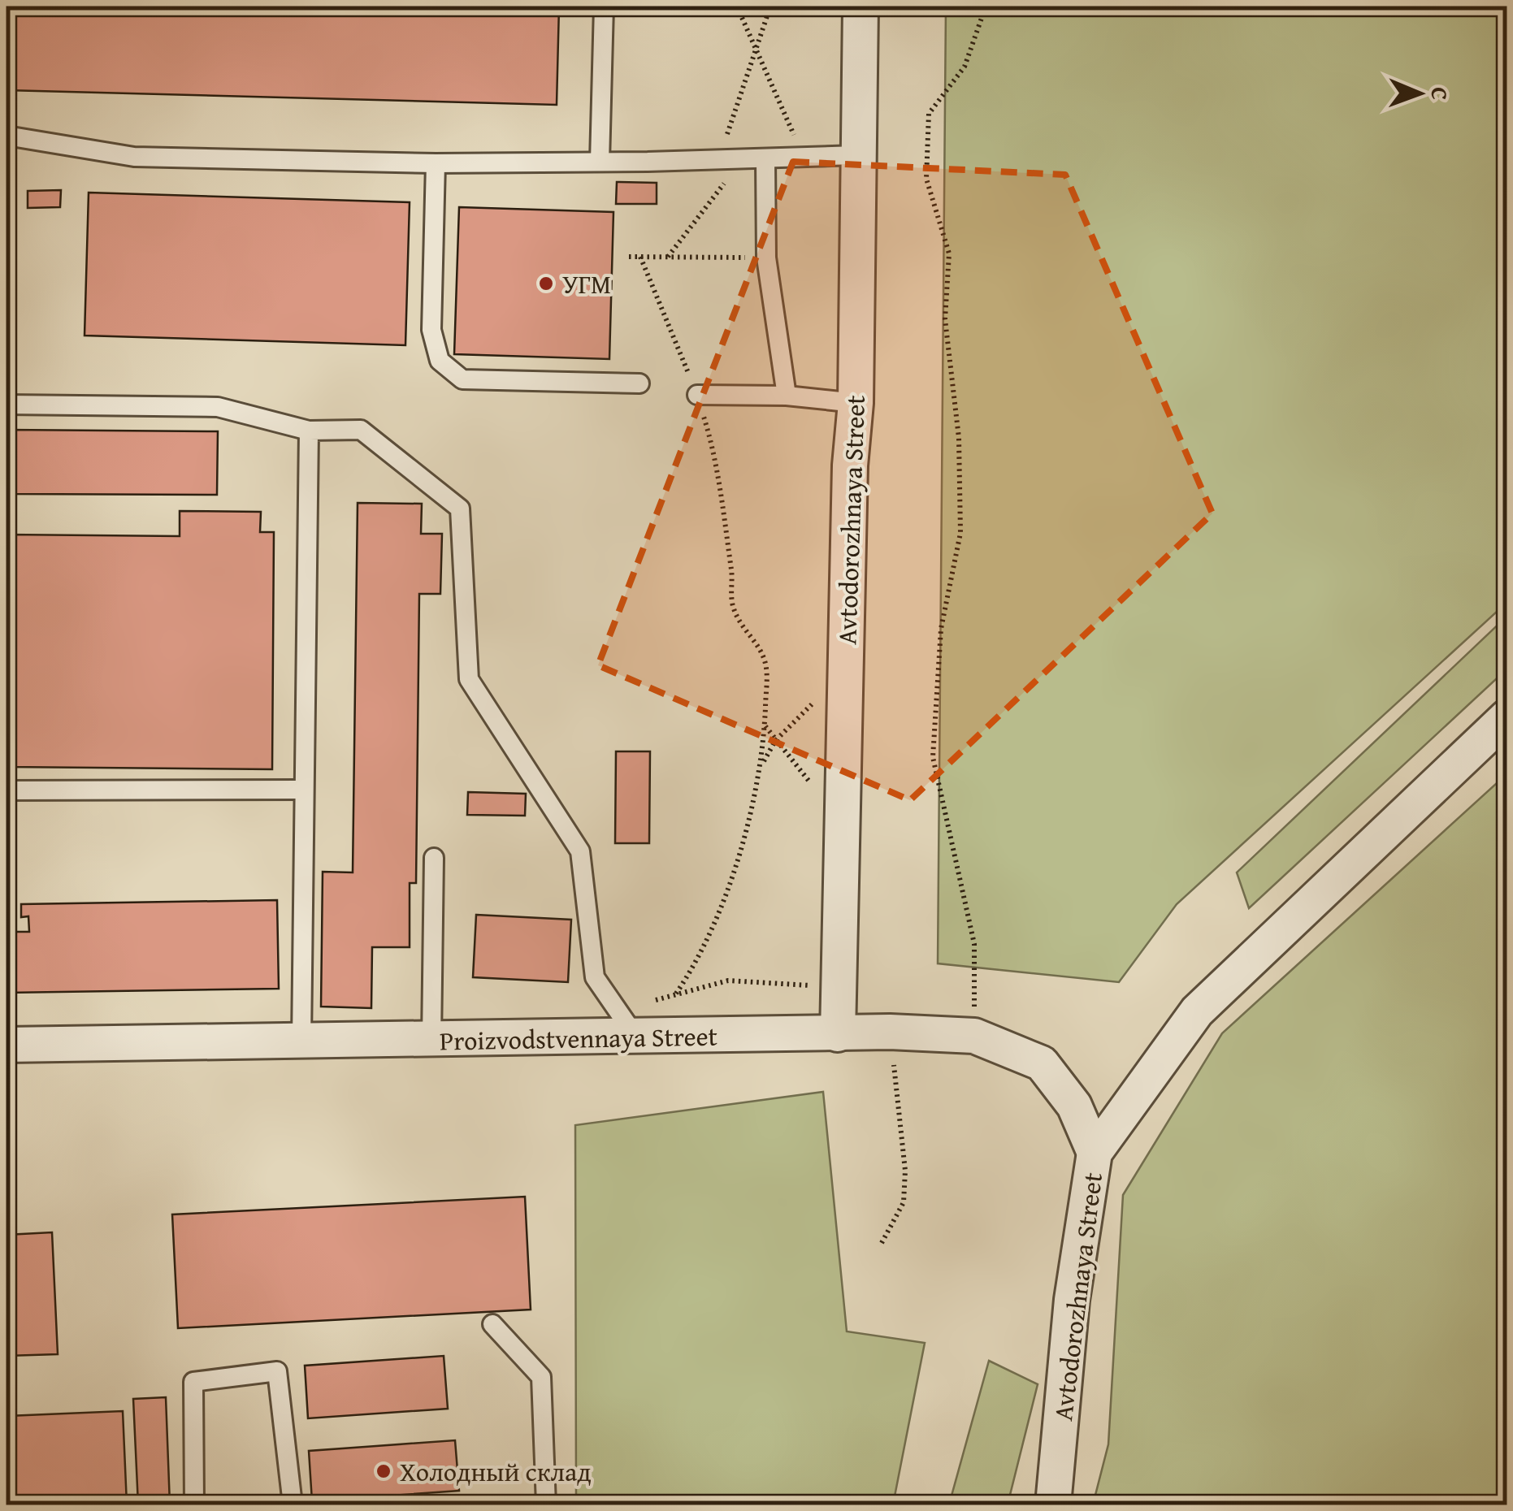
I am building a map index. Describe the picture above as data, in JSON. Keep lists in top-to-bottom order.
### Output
{
  "streets": {
    "street": ["Avtodorozhnaya Street", "Proizvodstvennaya Street"]
  },
  "crossings": [
    ["Avtodorozhnaya Street", "Proizvodstvennaya Street"]
  ],
  "places": ["УГМ", "Холодный склад"],
  "north": "right"
}
